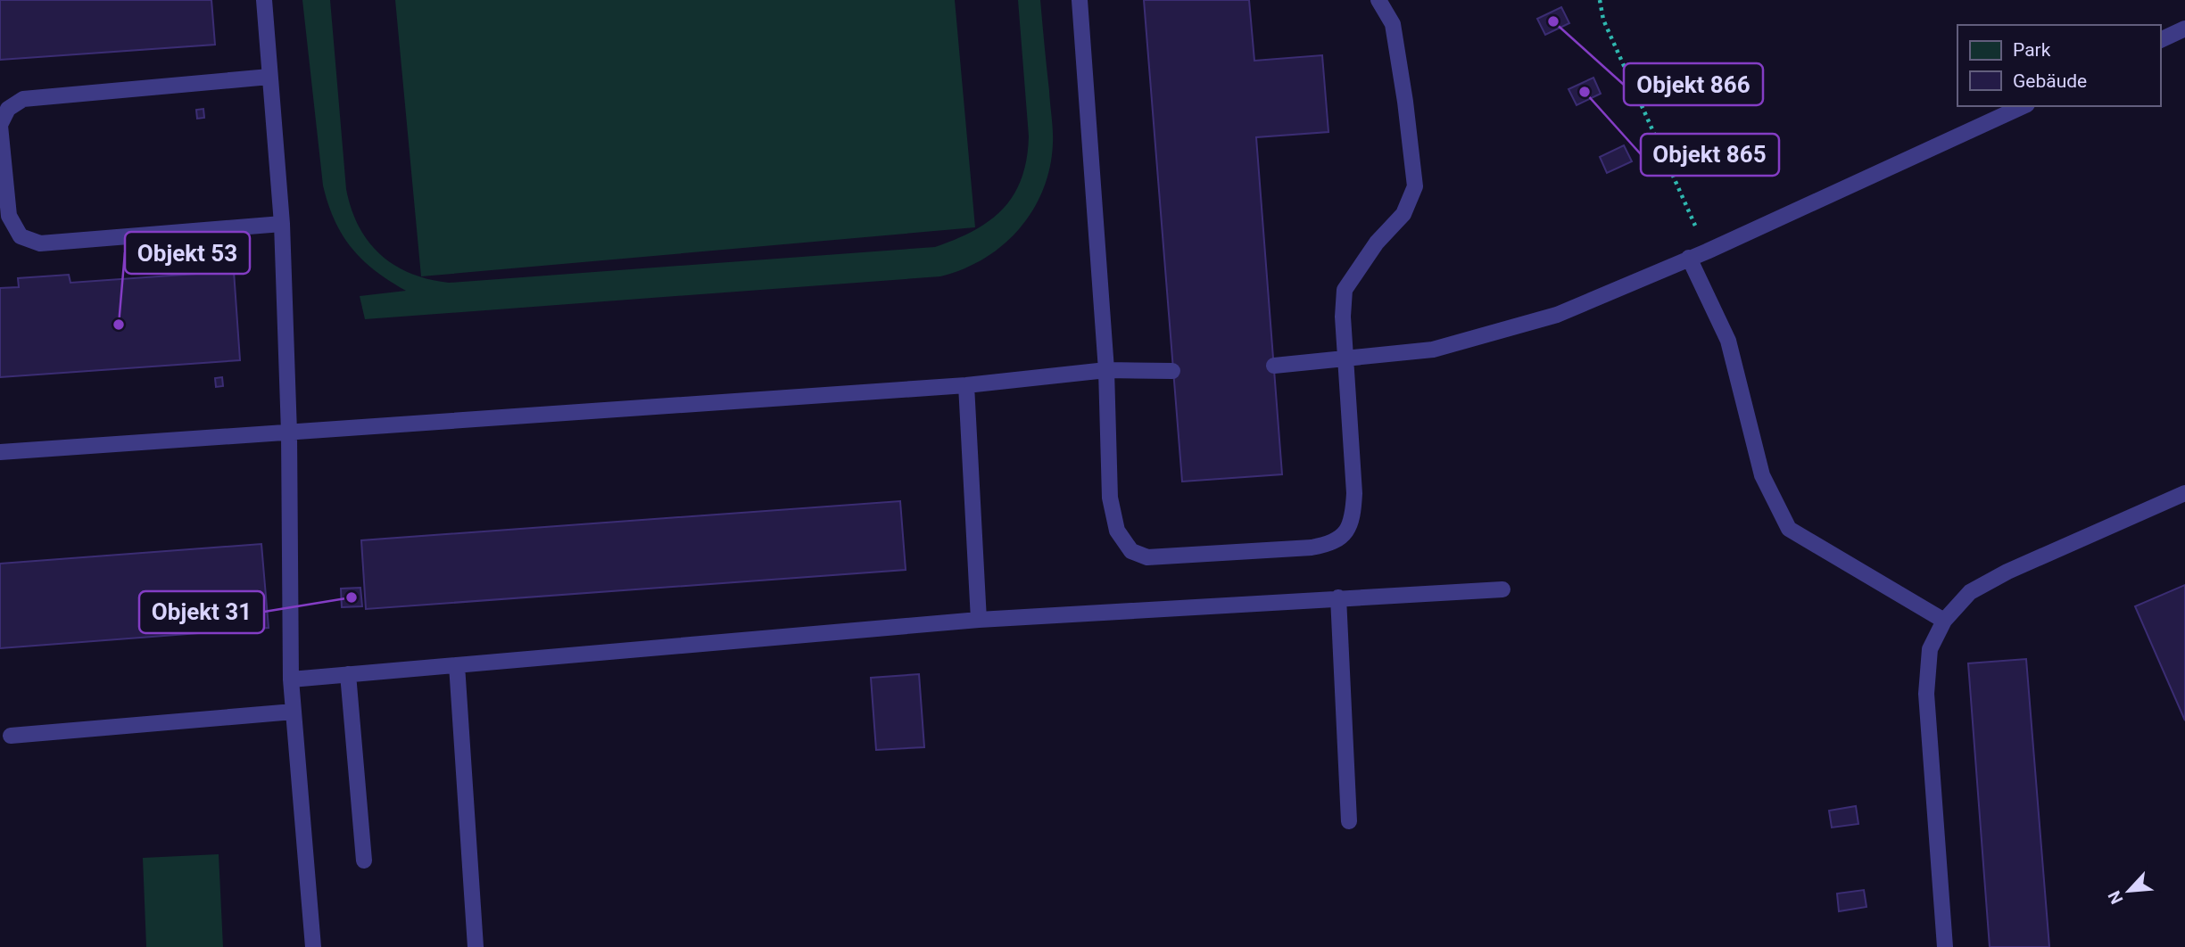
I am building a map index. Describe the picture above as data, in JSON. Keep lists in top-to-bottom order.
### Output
{
  "places": [
    "Objekt 866",
    "Objekt 865",
    "Objekt 53",
    "Objekt 31"
  ],
  "legend": ["Park", "Gebäude"],
  "north": "bottom left"
}
